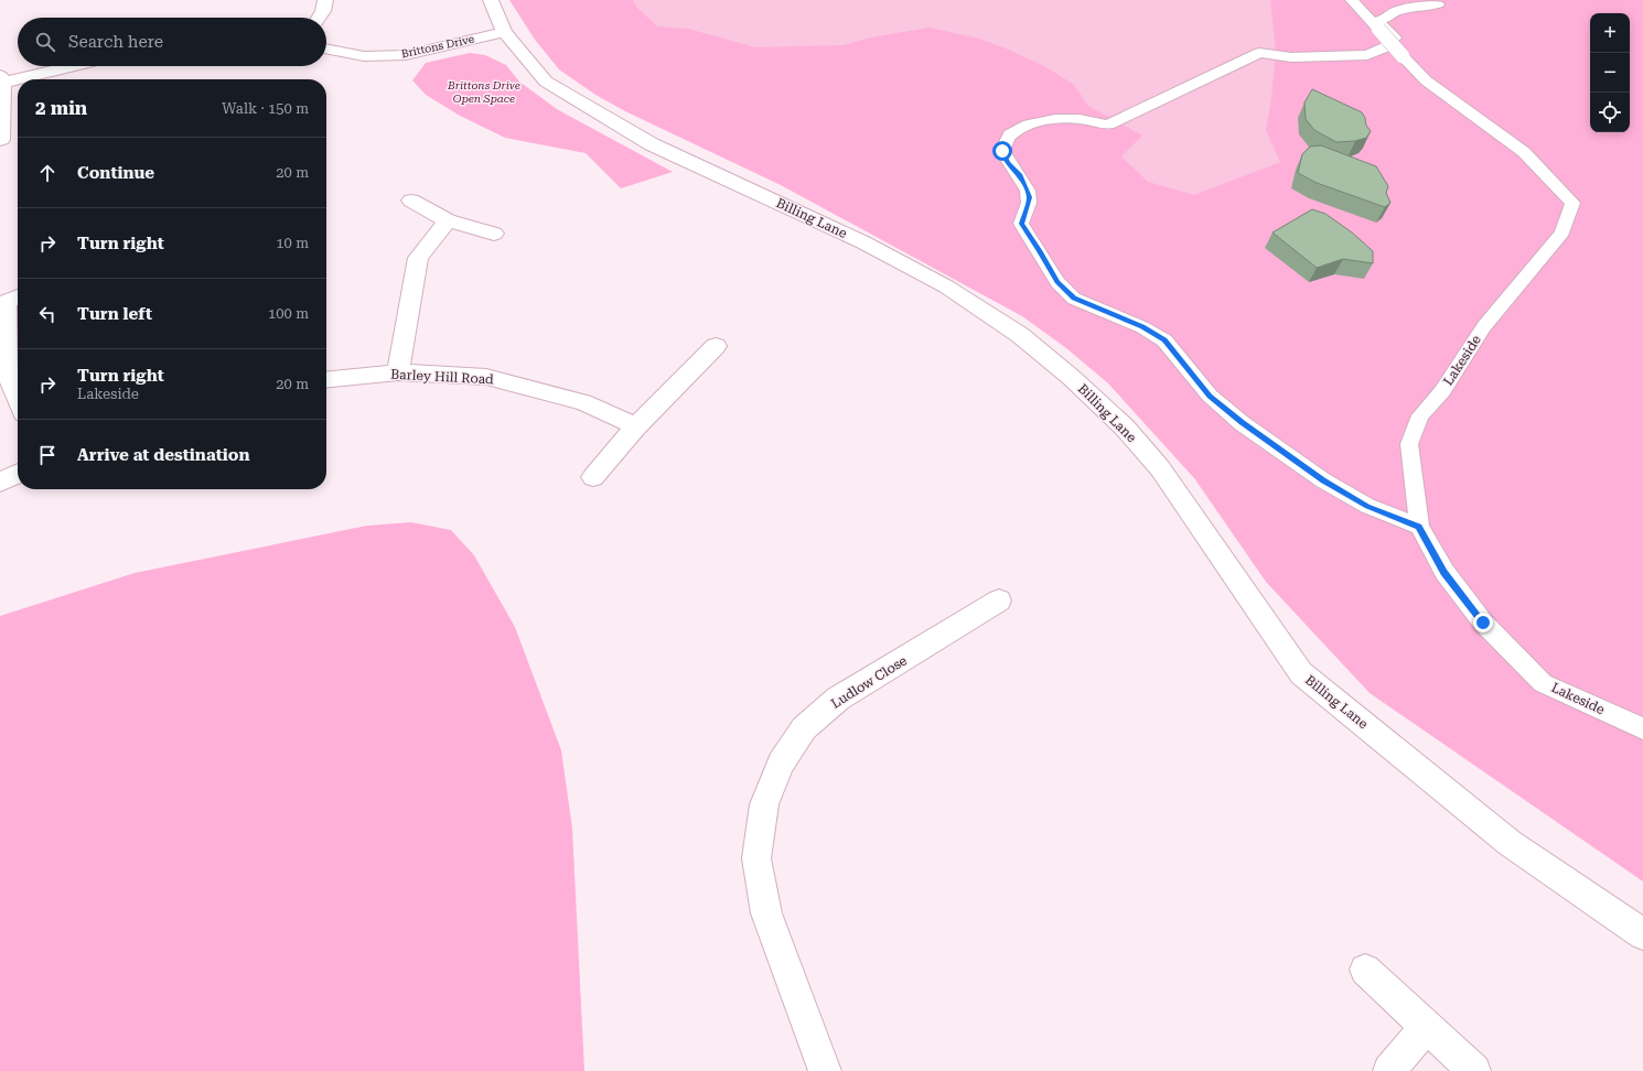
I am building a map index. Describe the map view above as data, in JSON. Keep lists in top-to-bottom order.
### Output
{
  "streets": {
    "street": [
      "Brittons Drive",
      "Billing Lane",
      "Barley Hill Road",
      "Ludlow Close"
    ],
    "lane": ["Lakeside"]
  },
  "crossings": [
    ["Brittons Drive", "Billing Lane"]
  ],
  "parks": ["Brittons Drive Open Space"],
  "page": {
    "map_buttons": ["+", "−"],
    "search": "Search here",
    "heading": ["2 min", "Walk · 150 m"],
    "list": [
      ["Continue", "20 m"],
      ["Turn right", "10 m"],
      ["Turn left", "100 m"],
      ["Turn right", "Lakeside", "20 m"],
      "Arrive at destination"
    ]
  }
}
